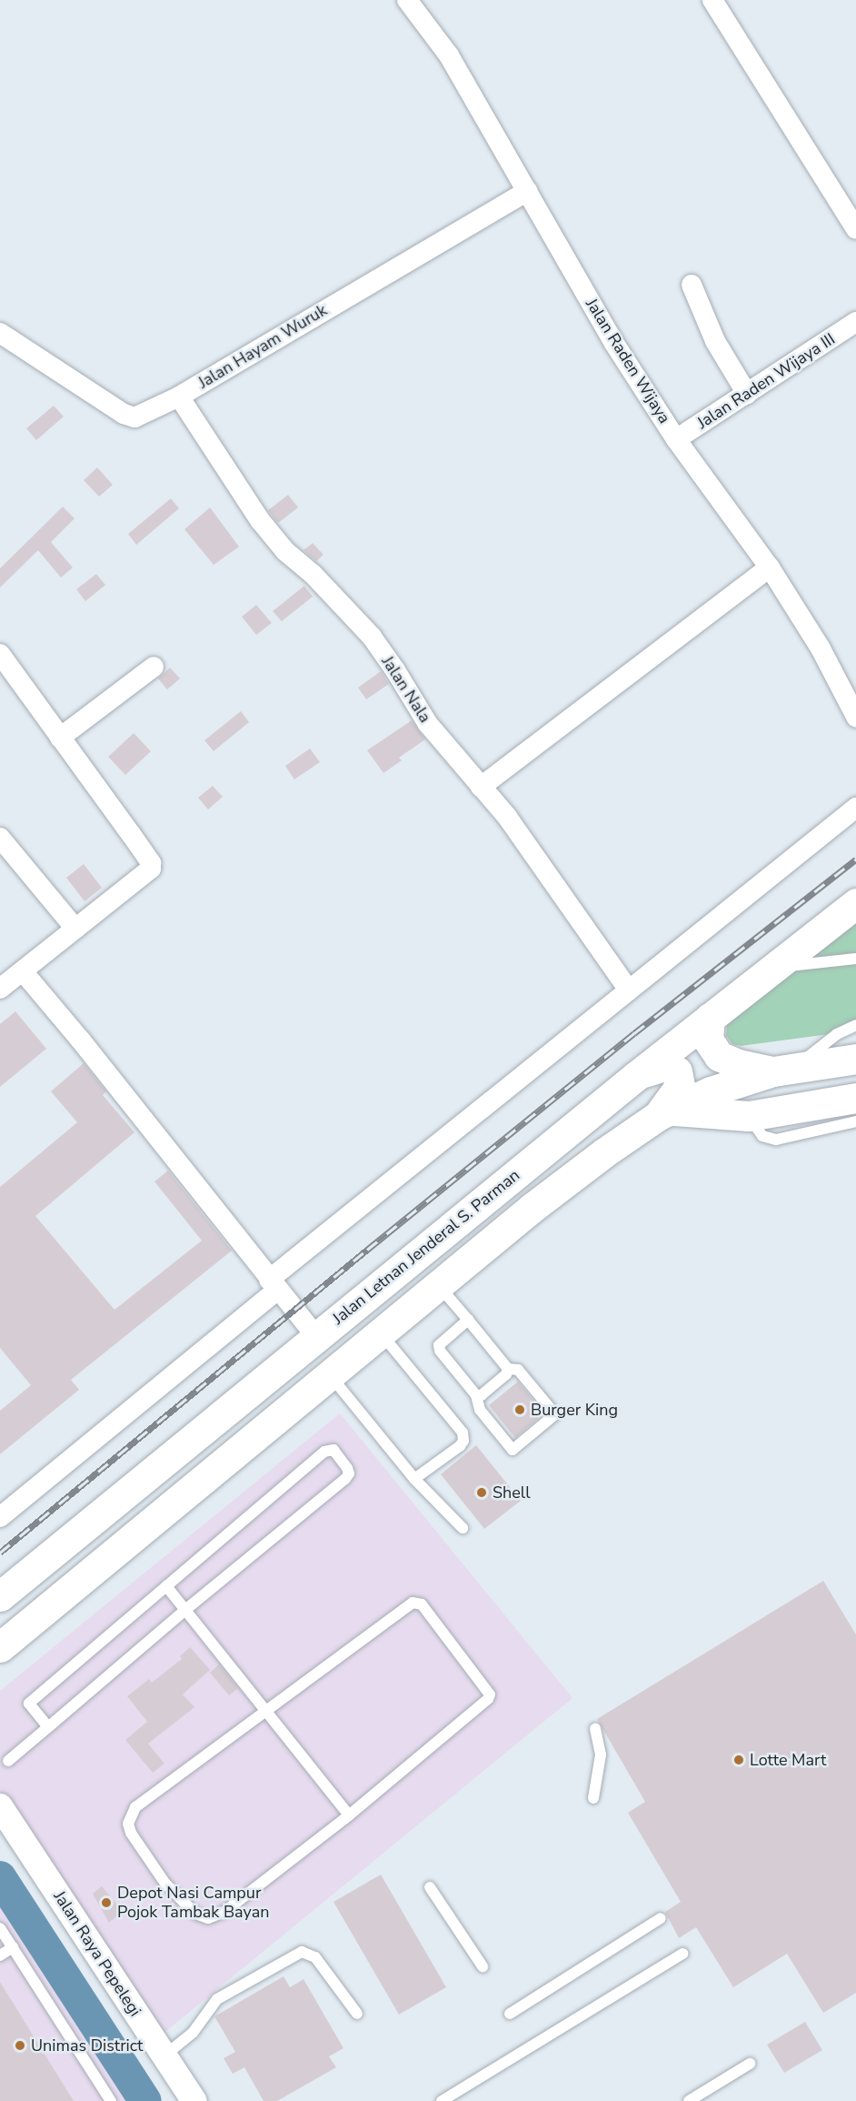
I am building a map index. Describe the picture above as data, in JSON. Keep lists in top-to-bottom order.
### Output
{
  "streets": {
    "highway": ["Jalan Letnan Jenderal S. Parman"],
    "street": [
      "Jalan Hayam Wuruk",
      "Jalan Raden Wijaya",
      "Jalan Raden Wijaya III",
      "Jalan Nala",
      "Jalan Raya Pepelegi"
    ]
  },
  "crossings": [
    ["Jalan Hayam Wuruk", "Jalan Raden Wijaya"],
    ["Jalan Hayam Wuruk", "Jalan Nala"],
    ["Jalan Raden Wijaya", "Jalan Raden Wijaya III"]
  ],
  "places": [
    "Burger King",
    "Shell",
    "Lotte Mart",
    "Depot Nasi Campur Pojok Tambak Bayan",
    "Unimas District"
  ]
}
